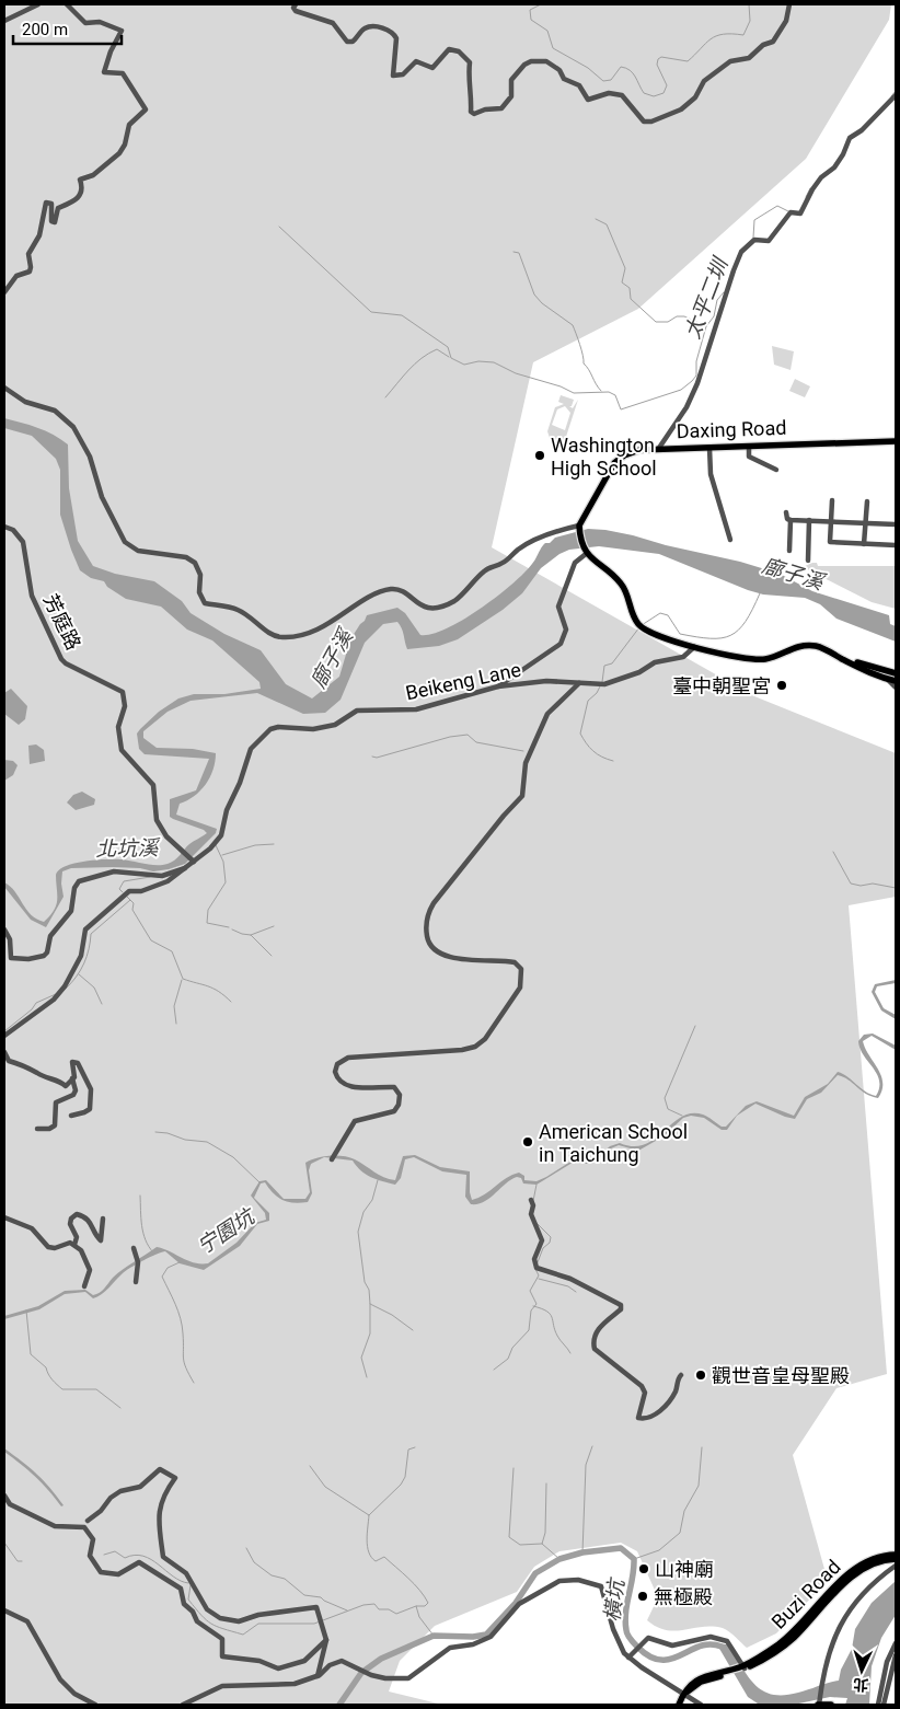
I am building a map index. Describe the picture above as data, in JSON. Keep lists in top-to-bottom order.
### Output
{
  "streets": {
    "main road": ["Daxing Road", "Buzi Road"],
    "street": ["芳庭路", "Beikeng Lane"]
  },
  "crossings": [
    ["芳庭路", "Beikeng Lane"]
  ],
  "water": [
    "太平二圳",
    "廍子溪",
    "北坑溪",
    "宁園坑",
    "橫坑"
  ],
  "places": [
    "Washington High School",
    "臺中朝聖宮",
    "American School in Taichung",
    "觀世音皇母聖殿",
    "山神廟",
    "無極殿"
  ],
  "scale_bar": "200 m",
  "north": "bottom"
}
